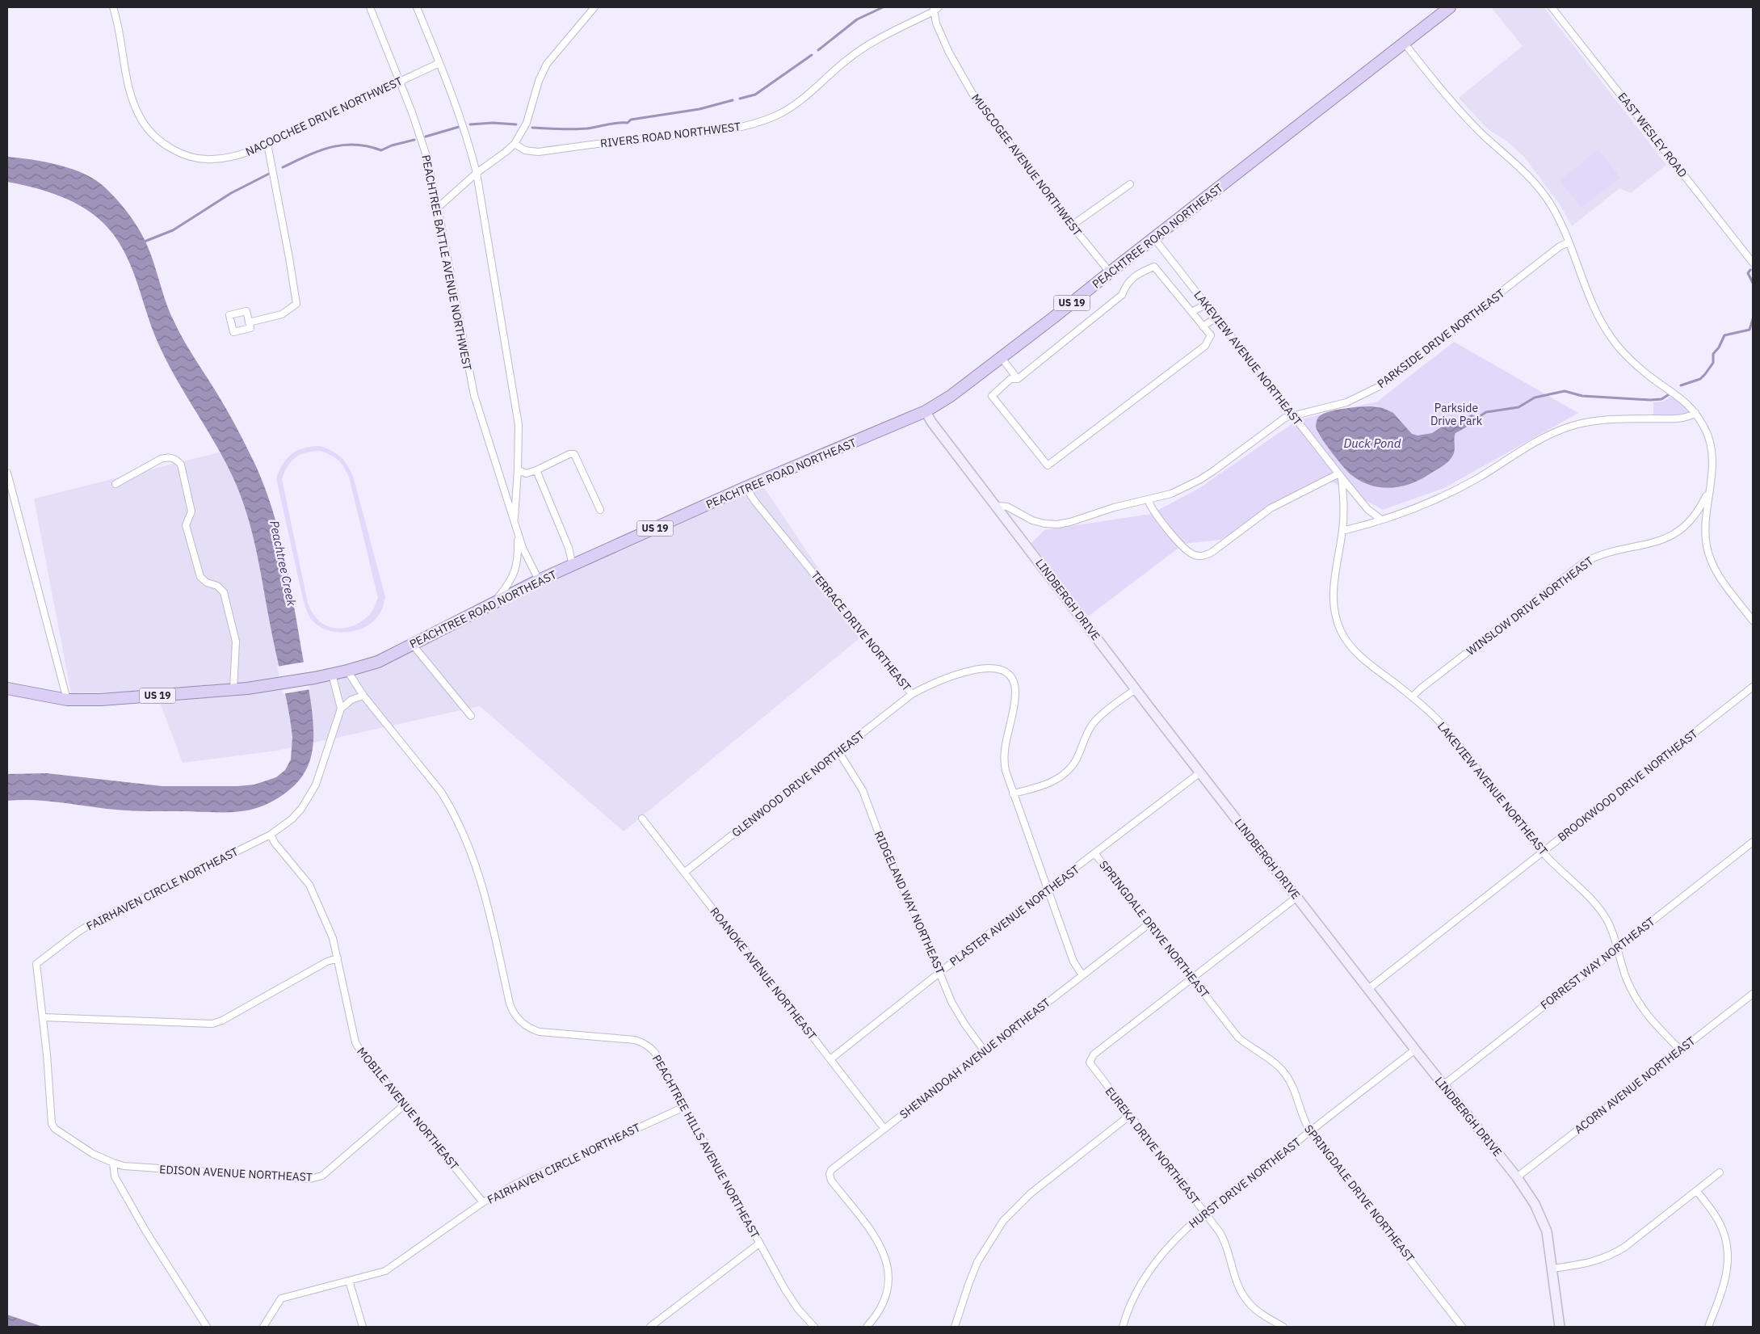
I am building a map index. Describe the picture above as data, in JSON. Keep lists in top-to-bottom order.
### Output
{
  "streets": {
    "highway": ["PEACHTREE ROAD NORTHEAST", "US 19"],
    "main road": ["LINDBERGH DRIVE"],
    "street": [
      "NACOOCHEE DRIVE NORTHWEST",
      "RIVERS ROAD NORTHWEST",
      "EAST WESLEY ROAD",
      "MUSCOGEE AVENUE NORTHWEST",
      "PEACHTREE BATTLE AVENUE NORTHWEST",
      "PARKSIDE DRIVE NORTHEAST",
      "LAKEVIEW AVENUE NORTHEAST",
      "WINSLOW DRIVE NORTHEAST",
      "TERRACE DRIVE NORTHEAST",
      "GLENWOOD DRIVE NORTHEAST",
      "BROOKWOOD DRIVE NORTHEAST",
      "FAIRHAVEN CIRCLE NORTHEAST",
      "RIDGELAND WAY NORTHEAST",
      "PLASTER AVENUE NORTHEAST",
      "SPRINGDALE DRIVE NORTHEAST",
      "FORREST WAY NORTHEAST",
      "ROANOKE AVENUE NORTHEAST",
      "SHENANDOAH AVENUE NORTHEAST",
      "ACORN AVENUE NORTHEAST",
      "MOBILE AVENUE NORTHEAST",
      "EUREKA DRIVE NORTHEAST",
      "PEACHTREE HILLS AVENUE NORTHEAST",
      "EDISON AVENUE NORTHEAST",
      "HURST DRIVE NORTHEAST"
    ]
  },
  "crossings": [
    ["NACOOCHEE DRIVE NORTHWEST", "PEACHTREE BATTLE AVENUE NORTHWEST"],
    ["RIVERS ROAD NORTHWEST", "MUSCOGEE AVENUE NORTHWEST"],
    ["MUSCOGEE AVENUE NORTHWEST", "PEACHTREE ROAD NORTHEAST"],
    ["PEACHTREE ROAD NORTHEAST", "PEACHTREE BATTLE AVENUE NORTHWEST"],
    ["PEACHTREE ROAD NORTHEAST", "LAKEVIEW AVENUE NORTHEAST"],
    ["PEACHTREE ROAD NORTHEAST", "LINDBERGH DRIVE"],
    ["PEACHTREE ROAD NORTHEAST", "TERRACE DRIVE NORTHEAST"],
    ["PEACHTREE ROAD NORTHEAST", "PEACHTREE HILLS AVENUE NORTHEAST"],
    ["PARKSIDE DRIVE NORTHEAST", "LAKEVIEW AVENUE NORTHEAST"],
    ["PARKSIDE DRIVE NORTHEAST", "LINDBERGH DRIVE"],
    ["LAKEVIEW AVENUE NORTHEAST", "WINSLOW DRIVE NORTHEAST"],
    ["LAKEVIEW AVENUE NORTHEAST", "BROOKWOOD DRIVE NORTHEAST"],
    ["LAKEVIEW AVENUE NORTHEAST", "FORREST WAY NORTHEAST"],
    ["LAKEVIEW AVENUE NORTHEAST", "ACORN AVENUE NORTHEAST"],
    ["LINDBERGH DRIVE", "BROOKWOOD DRIVE NORTHEAST"],
    ["LINDBERGH DRIVE", "PLASTER AVENUE NORTHEAST"],
    ["LINDBERGH DRIVE", "FORREST WAY NORTHEAST"],
    ["LINDBERGH DRIVE", "ACORN AVENUE NORTHEAST"],
    ["LINDBERGH DRIVE", "HURST DRIVE NORTHEAST"],
    ["TERRACE DRIVE NORTHEAST", "GLENWOOD DRIVE NORTHEAST"],
    ["TERRACE DRIVE NORTHEAST", "PLASTER AVENUE NORTHEAST"],
    ["TERRACE DRIVE NORTHEAST", "SHENANDOAH AVENUE NORTHEAST"],
    ["GLENWOOD DRIVE NORTHEAST", "RIDGELAND WAY NORTHEAST"],
    ["GLENWOOD DRIVE NORTHEAST", "ROANOKE AVENUE NORTHEAST"],
    ["FAIRHAVEN CIRCLE NORTHEAST", "MOBILE AVENUE NORTHEAST"],
    ["FAIRHAVEN CIRCLE NORTHEAST", "PEACHTREE HILLS AVENUE NORTHEAST"],
    ["FAIRHAVEN CIRCLE NORTHEAST", "EDISON AVENUE NORTHEAST"],
    ["RIDGELAND WAY NORTHEAST", "PLASTER AVENUE NORTHEAST"],
    ["RIDGELAND WAY NORTHEAST", "SHENANDOAH AVENUE NORTHEAST"],
    ["PLASTER AVENUE NORTHEAST", "SPRINGDALE DRIVE NORTHEAST"],
    ["PLASTER AVENUE NORTHEAST", "ROANOKE AVENUE NORTHEAST"],
    ["SPRINGDALE DRIVE NORTHEAST", "SHENANDOAH AVENUE NORTHEAST"],
    ["SPRINGDALE DRIVE NORTHEAST", "EUREKA DRIVE NORTHEAST"],
    ["SPRINGDALE DRIVE NORTHEAST", "HURST DRIVE NORTHEAST"],
    ["ROANOKE AVENUE NORTHEAST", "SHENANDOAH AVENUE NORTHEAST"],
    ["MOBILE AVENUE NORTHEAST", "EDISON AVENUE NORTHEAST"],
    ["EUREKA DRIVE NORTHEAST", "HURST DRIVE NORTHEAST"]
  ],
  "water": ["Duck Pond", "Peachtree Creek"],
  "parks": ["Parkside Drive Park"]
}
